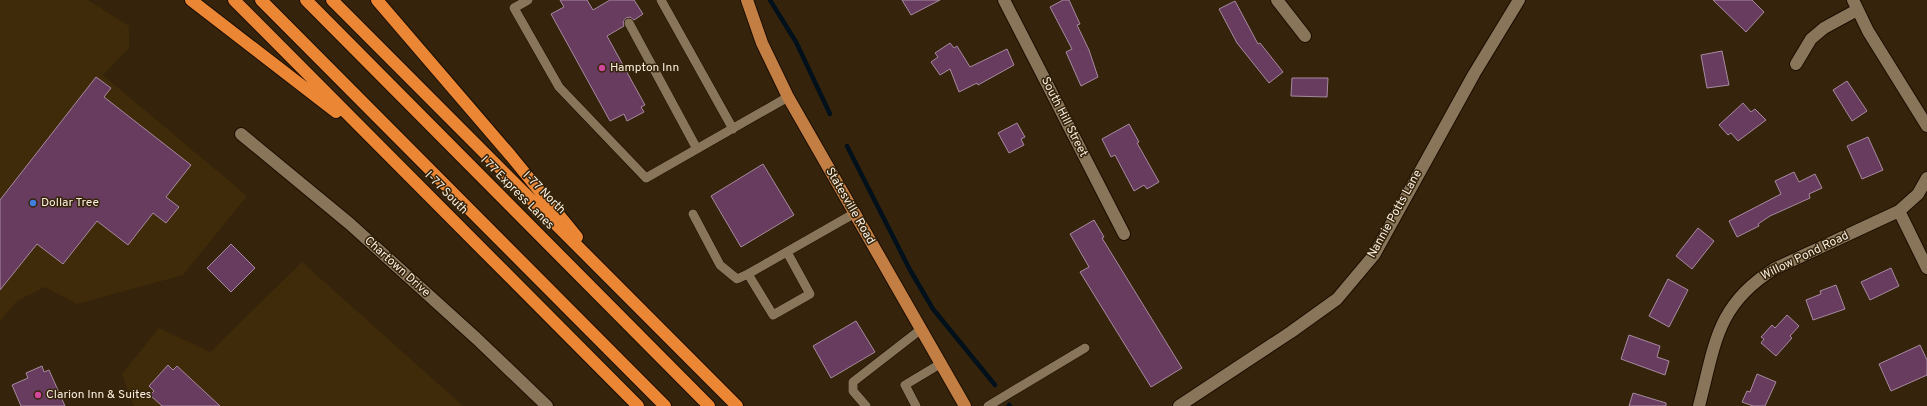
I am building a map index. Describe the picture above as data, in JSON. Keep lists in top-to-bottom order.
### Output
{
  "streets": {
    "highway": ["I-77 South", "I 77 Express Lanes", "I-77 North"],
    "main road": ["Statesville Road"],
    "street": [
      "South Hill Street",
      "Nannie Potts Lane",
      "Willow Pond Road",
      "Chartown Drive"
    ]
  },
  "places": ["Hampton Inn", "Dollar Tree", "Clarion Inn & Suites"]
}
